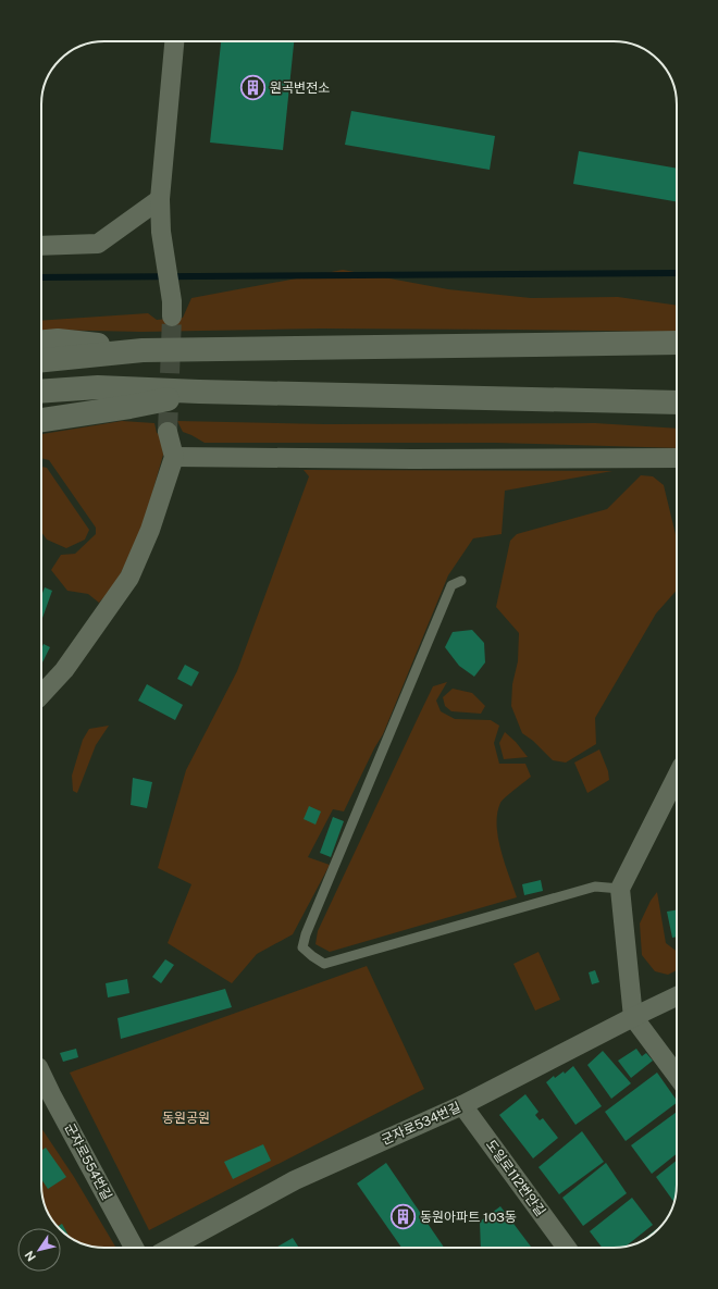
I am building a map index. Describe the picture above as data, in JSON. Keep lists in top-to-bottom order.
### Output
{
  "streets": {
    "street": ["군자로534번길", "군자로554번길", "도일로112번안길"]
  },
  "crossings": [
    ["군자로534번길", "도일로112번안길"]
  ],
  "parks": ["동원공원"],
  "places": {
    "building": ["원곡변전소", "동원아파트 103동"]
  },
  "north": "bottom left"
}
